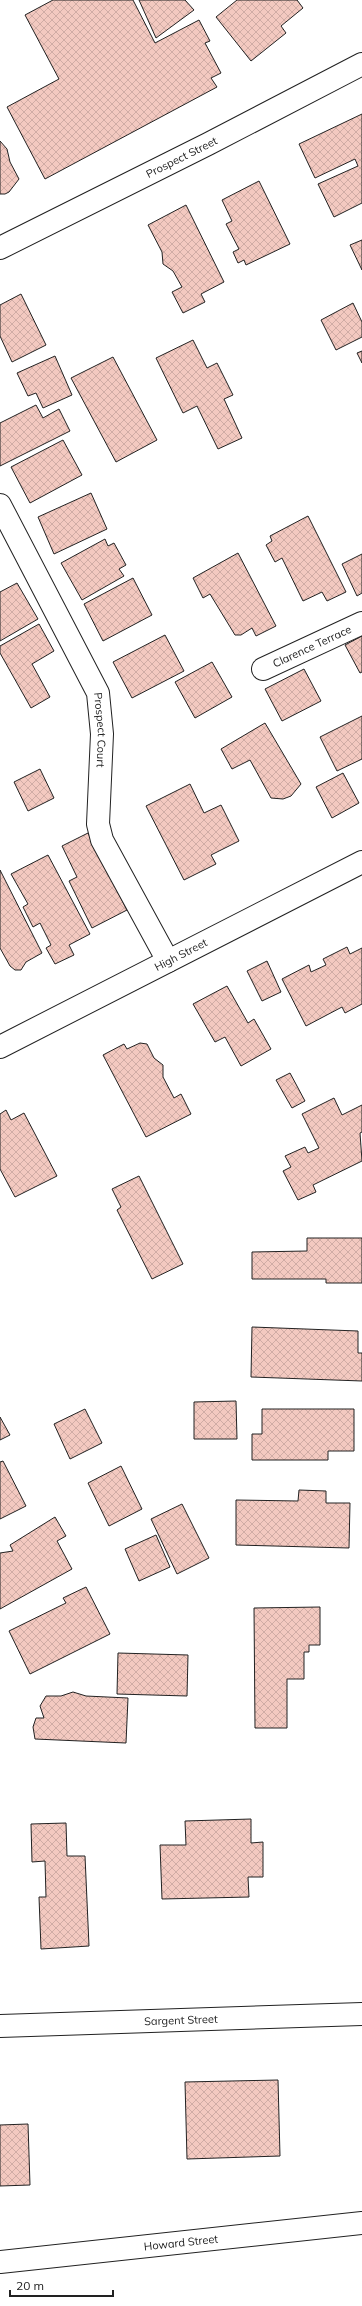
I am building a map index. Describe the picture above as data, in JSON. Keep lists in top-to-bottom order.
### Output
{
  "streets": {
    "street": [
      "Prospect Street",
      "Clarence Terrace",
      "Prospect Court",
      "High Street",
      "Sargent Street",
      "Howard Street"
    ]
  },
  "crossings": [
    ["Prospect Court", "High Street"]
  ],
  "scale_bar": "20 m"
}
